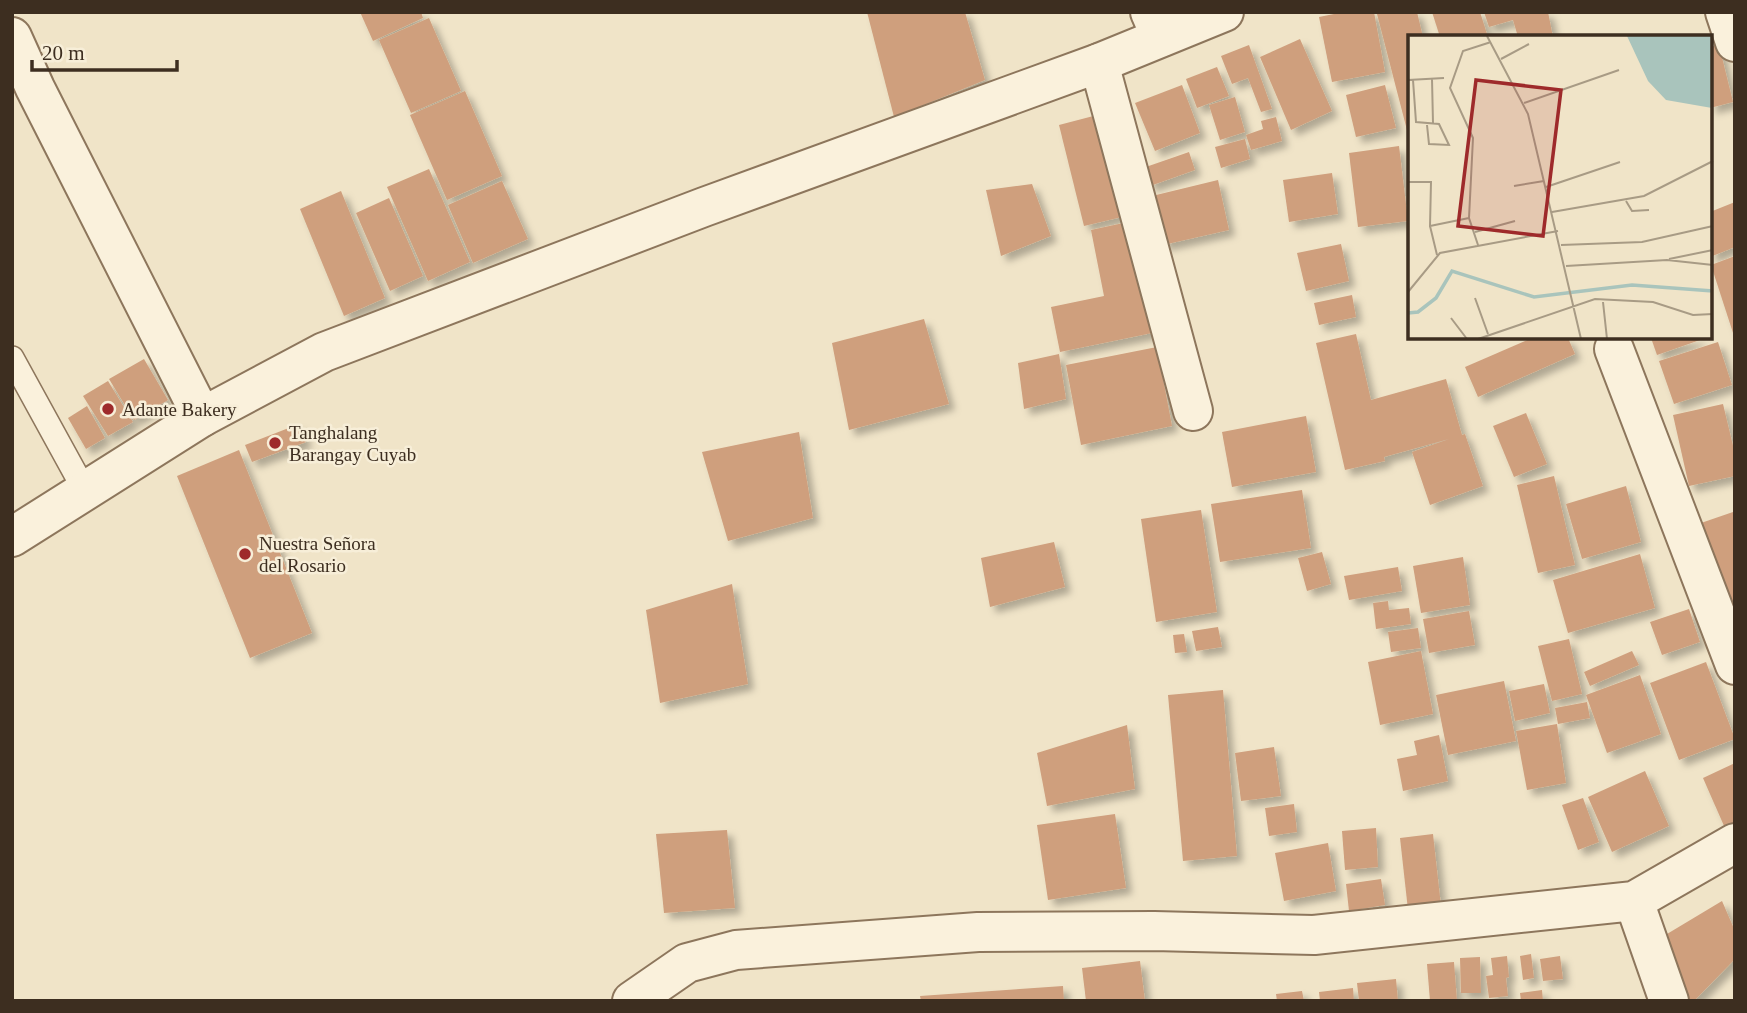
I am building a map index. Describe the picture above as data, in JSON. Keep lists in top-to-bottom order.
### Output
{
  "places": ["Adante Bakery", "Tanghalang Barangay Cuyab", "Nuestra Señora del Rosario"],
  "scale_bar": "20 m"
}
